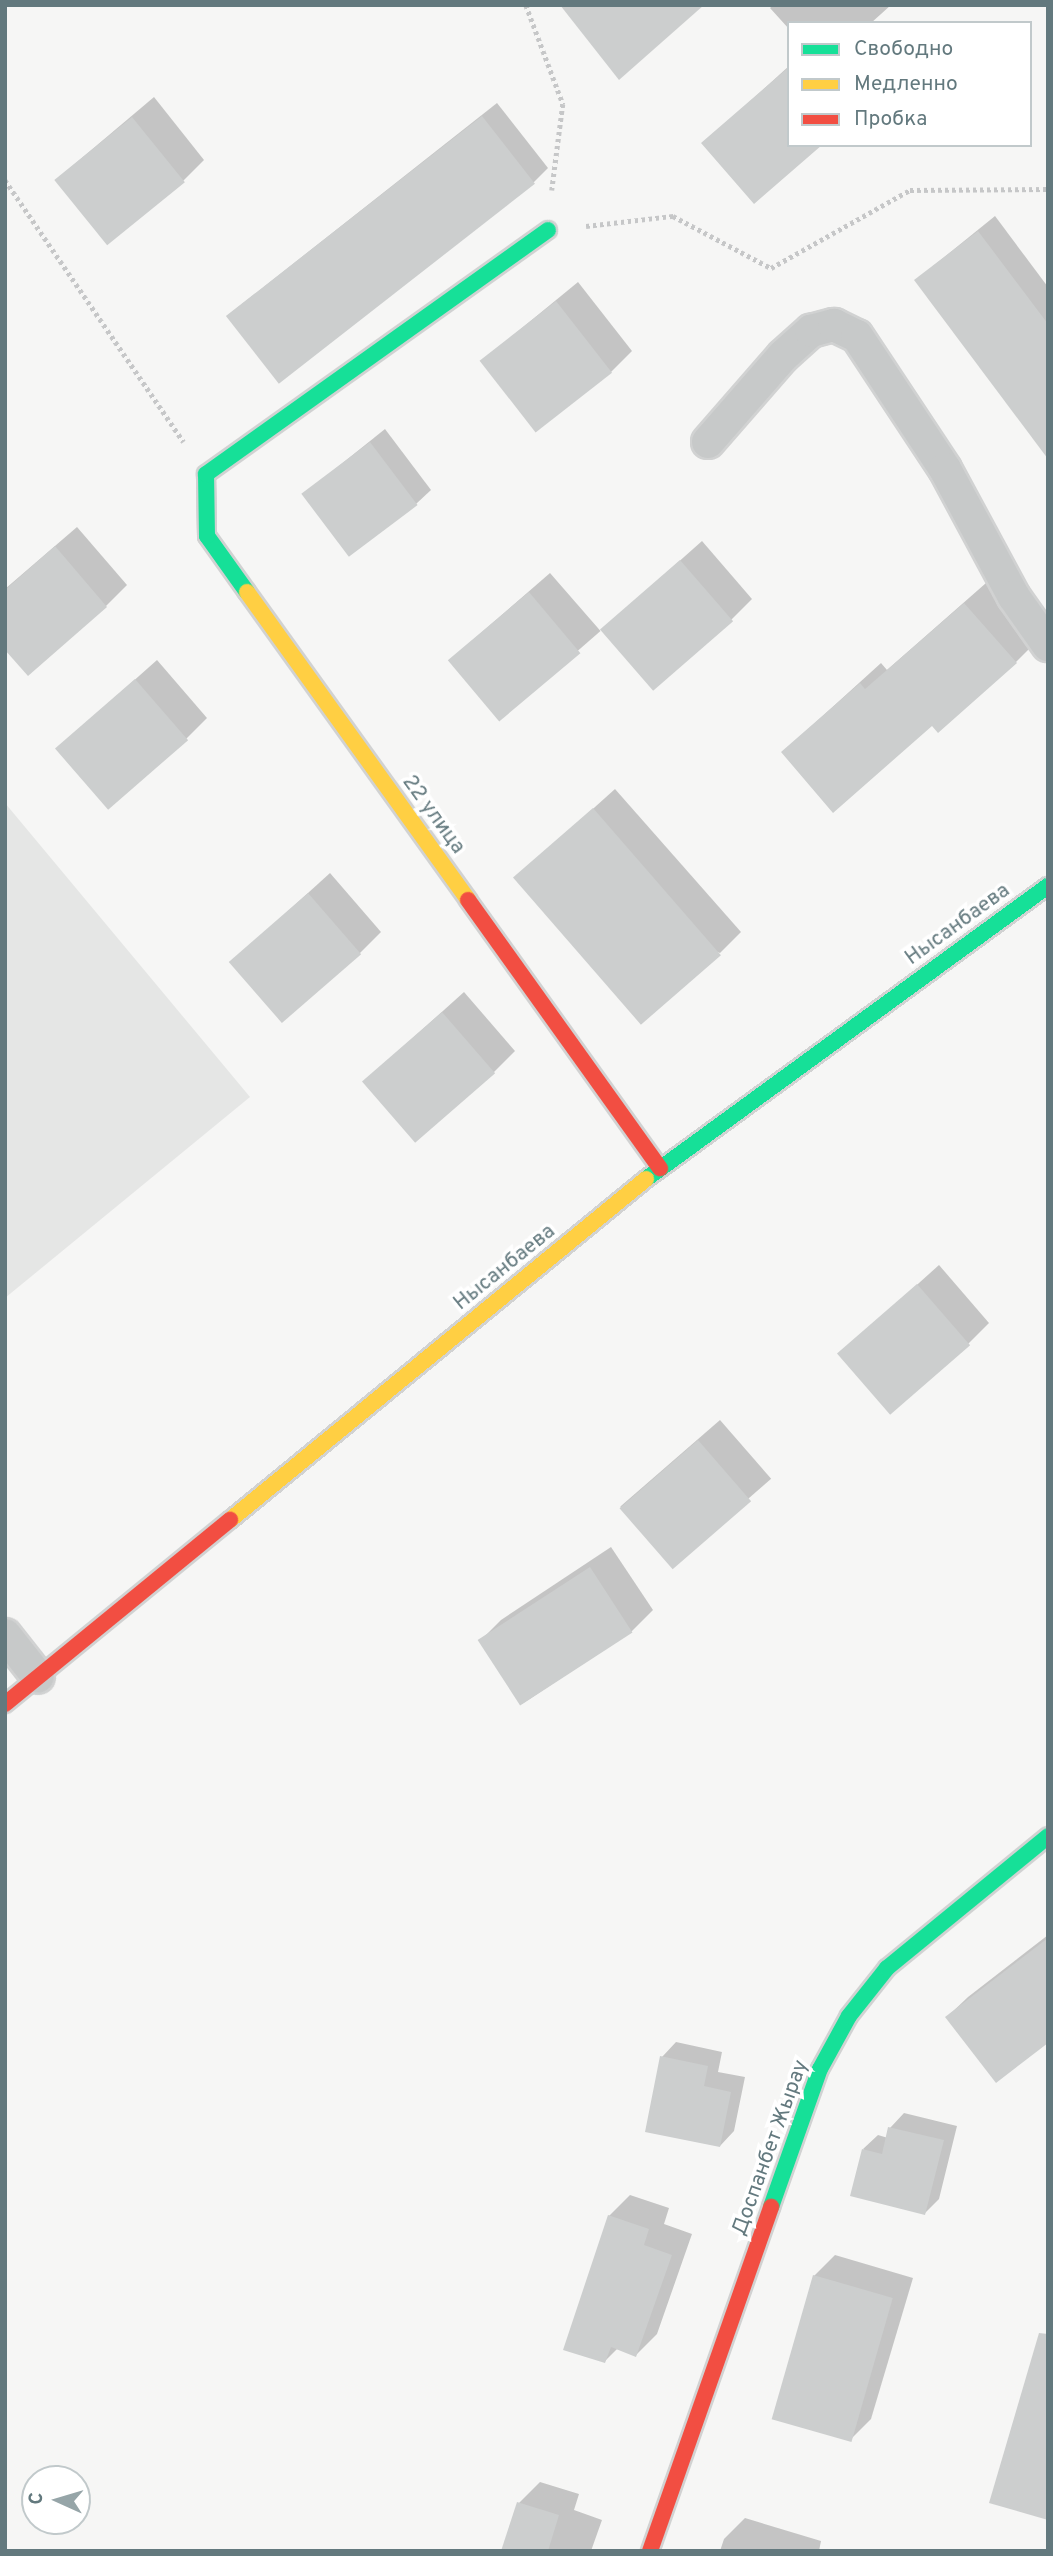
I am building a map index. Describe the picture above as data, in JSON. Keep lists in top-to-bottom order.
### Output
{
  "streets": {
    "street": ["22 улица", "Нысанбаева", "Доспанбет Жырау"]
  },
  "crossings": [
    ["22 улица", "Нысанбаева"]
  ],
  "legend": ["Свободно", "Медленно", "Пробка"],
  "north": "left"
}
